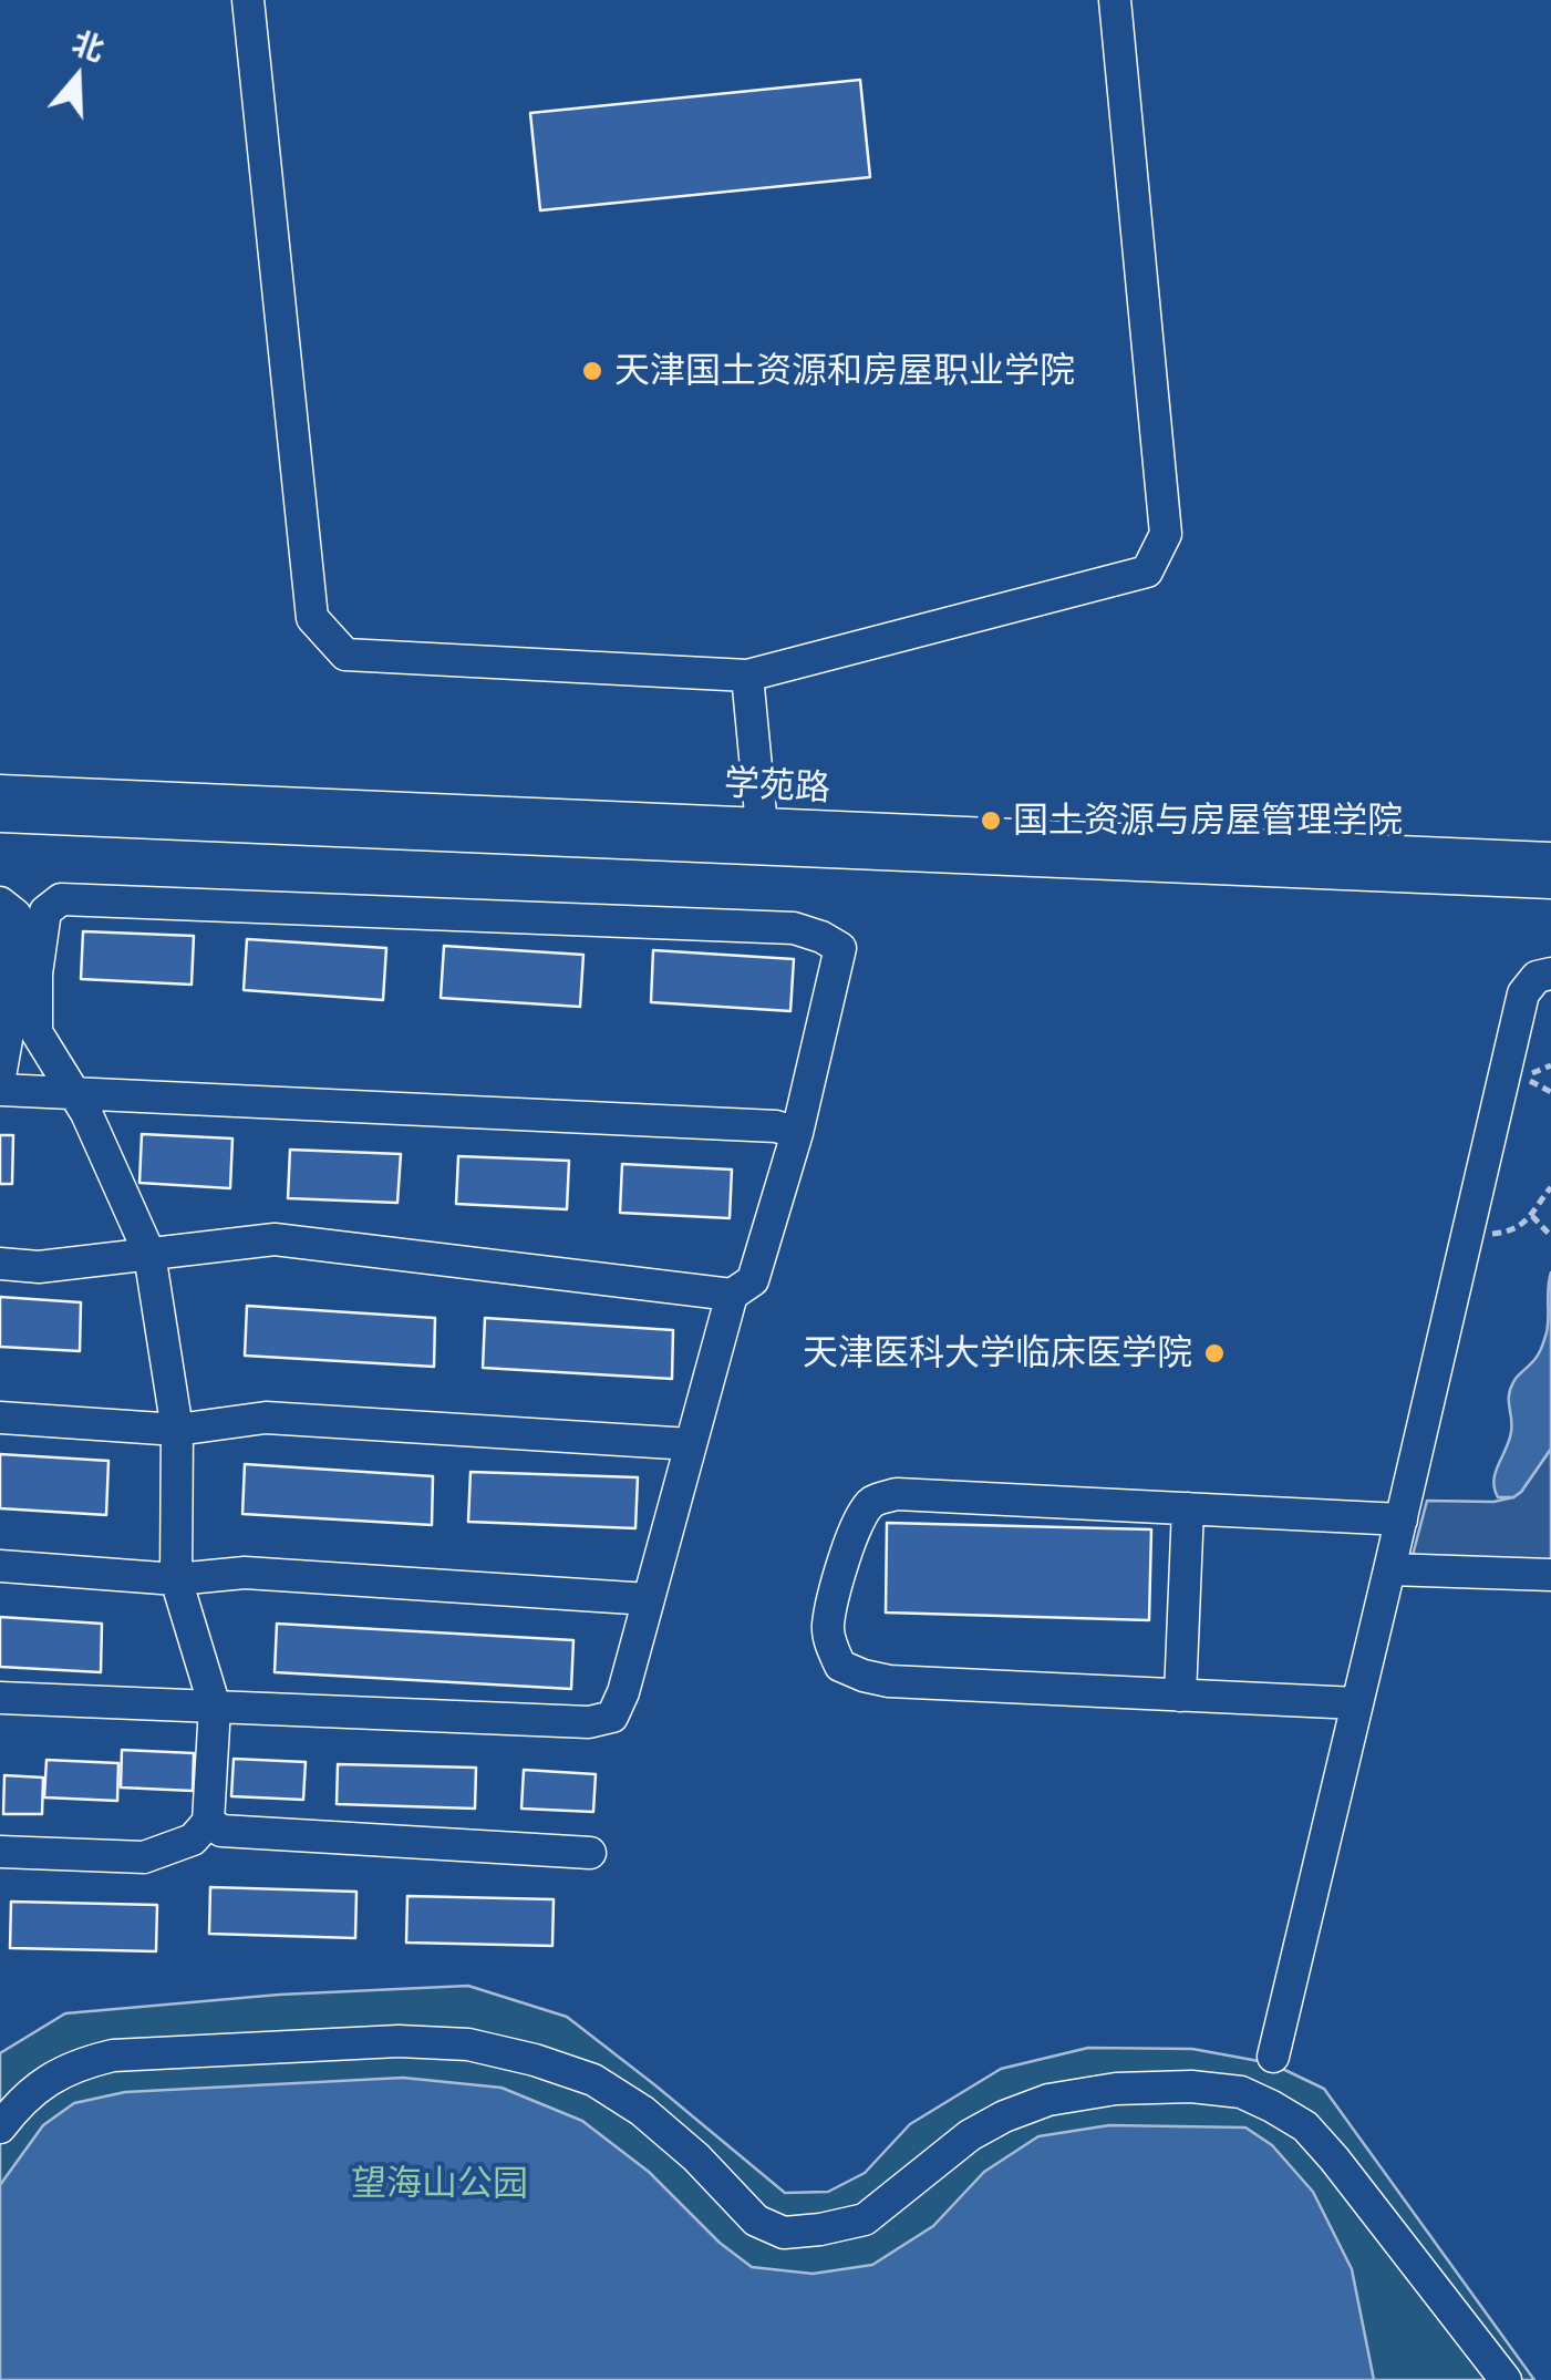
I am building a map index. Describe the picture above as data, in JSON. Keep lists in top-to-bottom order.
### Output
{
  "streets": {
    "street": ["学苑路"]
  },
  "parks": ["望海山公园"],
  "places": ["天津国土资源和房屋职业学院", "国土资源与房屋管理学院", "天津医科大学临床医学院"],
  "north": "top"
}
